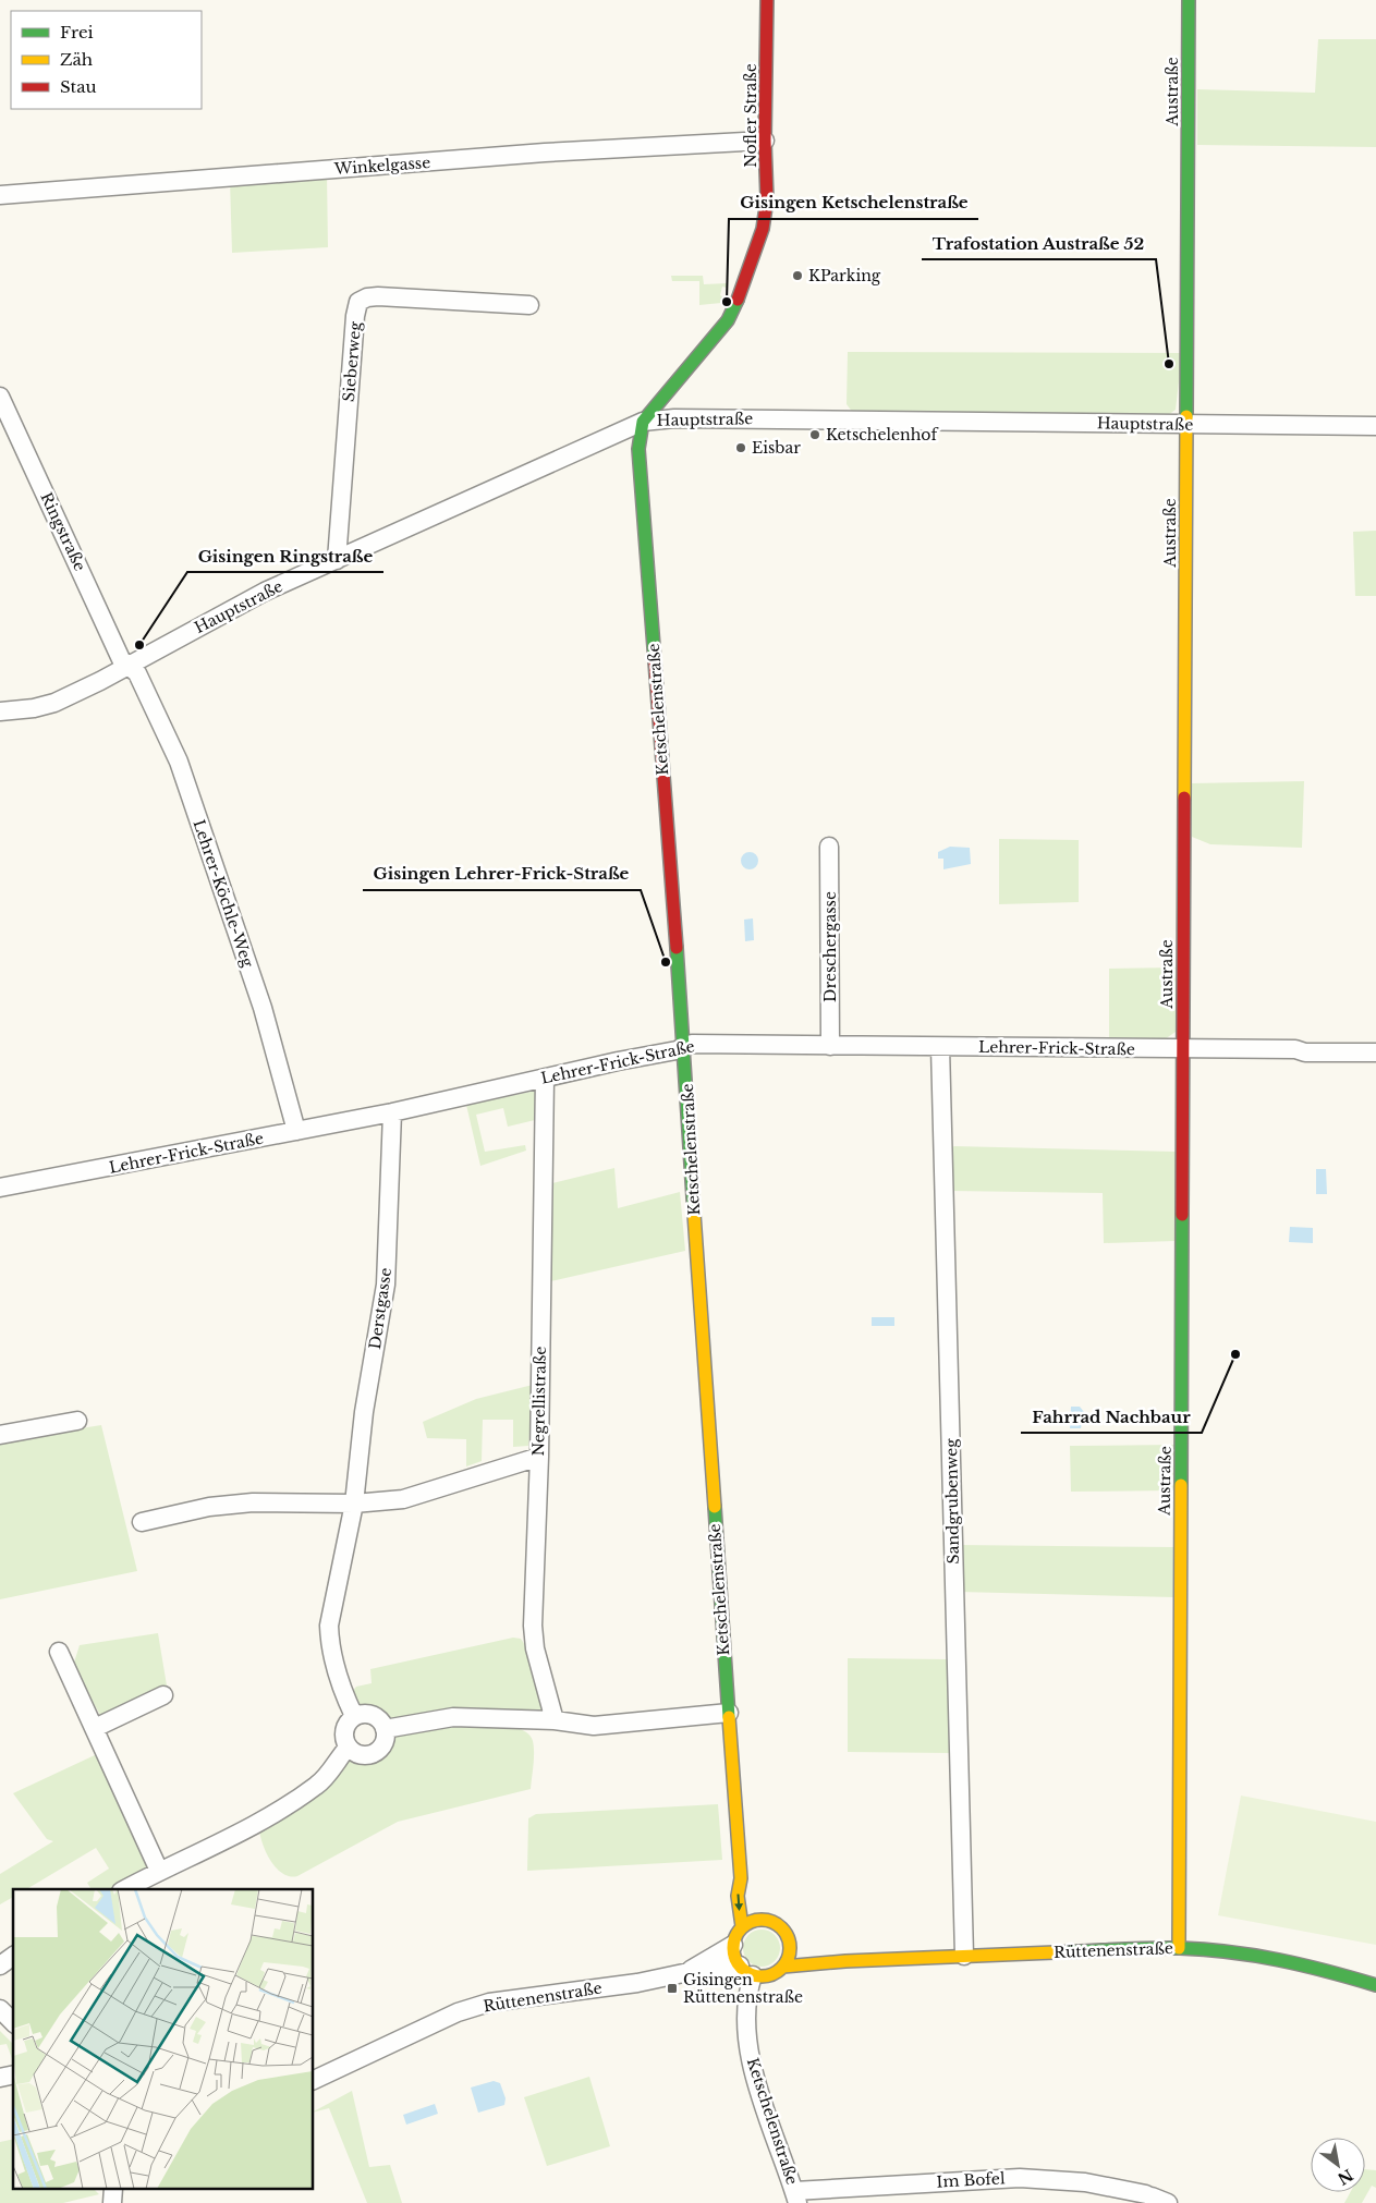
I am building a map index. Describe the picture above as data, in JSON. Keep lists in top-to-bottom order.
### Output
{
  "streets": {
    "main road": [
      "Austraße",
      "Nofler Straße",
      "Ketschelenstraße",
      "Rüttenenstraße"
    ],
    "street": [
      "Winkelgasse",
      "Sieberweg",
      "Hauptstraße",
      "Ringstraße",
      "Lehrer-Köchle-Weg",
      "Dreschergasse",
      "Lehrer-Frick-Straße",
      "Derstgasse",
      "Negrellistraße",
      "Sandgrubenweg",
      "Im Bofel"
    ]
  },
  "crossings": [
    ["Austraße", "Hauptstraße"],
    ["Austraße", "Lehrer-Frick-Straße"],
    ["Austraße", "Rüttenenstraße"],
    ["Nofler Straße", "Winkelgasse"],
    ["Nofler Straße", "Hauptstraße"],
    ["Nofler Straße", "Ketschelenstraße"],
    ["Sieberweg", "Hauptstraße"],
    ["Hauptstraße", "Ringstraße"],
    ["Hauptstraße", "Ketschelenstraße"],
    ["Hauptstraße", "Lehrer-Köchle-Weg"],
    ["Ringstraße", "Lehrer-Köchle-Weg"],
    ["Ketschelenstraße", "Lehrer-Frick-Straße"],
    ["Ketschelenstraße", "Rüttenenstraße"],
    ["Ketschelenstraße", "Im Bofel"],
    ["Lehrer-Köchle-Weg", "Lehrer-Frick-Straße"],
    ["Dreschergasse", "Lehrer-Frick-Straße"],
    ["Lehrer-Frick-Straße", "Derstgasse"],
    ["Lehrer-Frick-Straße", "Negrellistraße"],
    ["Lehrer-Frick-Straße", "Sandgrubenweg"],
    ["Sandgrubenweg", "Rüttenenstraße"]
  ],
  "places": {
    "other": [
      "KParking",
      "Gisingen Ketschelenstraße",
      "Trafostation Austraße 52",
      "Ketschelenhof",
      "Eisbar",
      "Gisingen Ringstraße",
      "Gisingen Lehrer-Frick-Straße",
      "Fahrrad Nachbaur"
    ],
    "transit": ["Gisingen Rüttenenstraße"]
  },
  "legend": ["Frei", "Zäh", "Stau"],
  "north": "bottom right"
}
